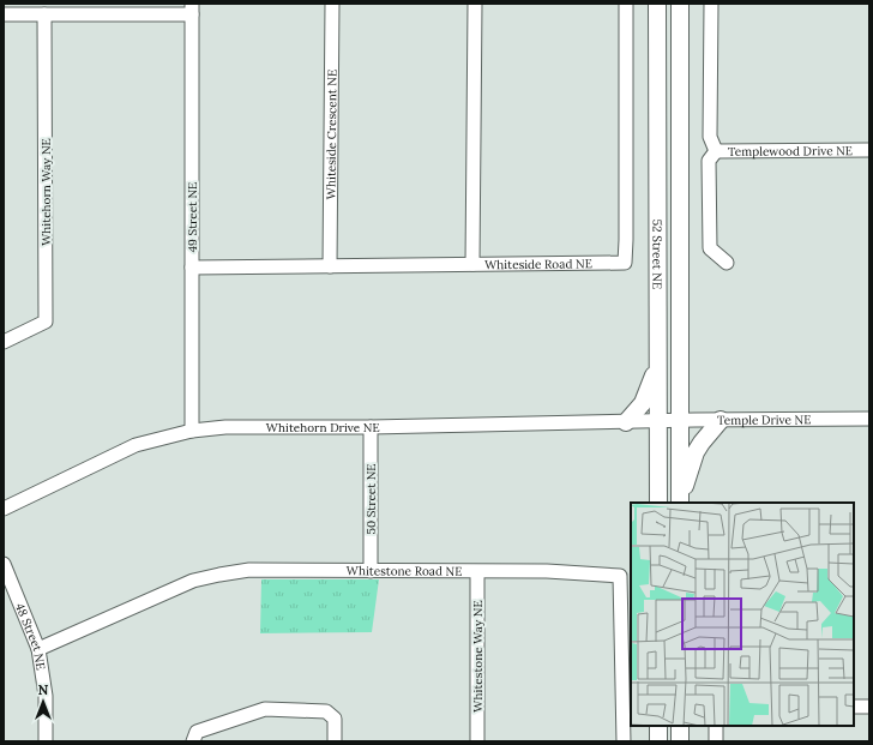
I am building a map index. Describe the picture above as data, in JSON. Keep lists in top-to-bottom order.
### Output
{
  "streets": {
    "main road": ["52 Street NE"],
    "street": [
      "Whiteside Crescent NE",
      "Templewood Drive NE",
      "Whitehorn Way NE",
      "49 Street NE",
      "Whiteside Road NE",
      "Temple Drive NE",
      "Whitehorn Drive NE",
      "50 Street NE",
      "Whitestone Road NE",
      "48 Street NE",
      "Whitestone Way NE"
    ]
  },
  "crossings": [
    ["Whiteside Crescent NE", "Whiteside Road NE"],
    ["49 Street NE", "Whiteside Road NE"],
    ["49 Street NE", "Whitehorn Drive NE"],
    ["52 Street NE", "Temple Drive NE"],
    ["52 Street NE", "Whitehorn Drive NE"],
    ["Temple Drive NE", "Whitehorn Drive NE"],
    ["Whitehorn Drive NE", "50 Street NE"],
    ["50 Street NE", "Whitestone Road NE"],
    ["Whitestone Road NE", "48 Street NE"],
    ["Whitestone Road NE", "Whitestone Way NE"]
  ],
  "north": "top"
}
